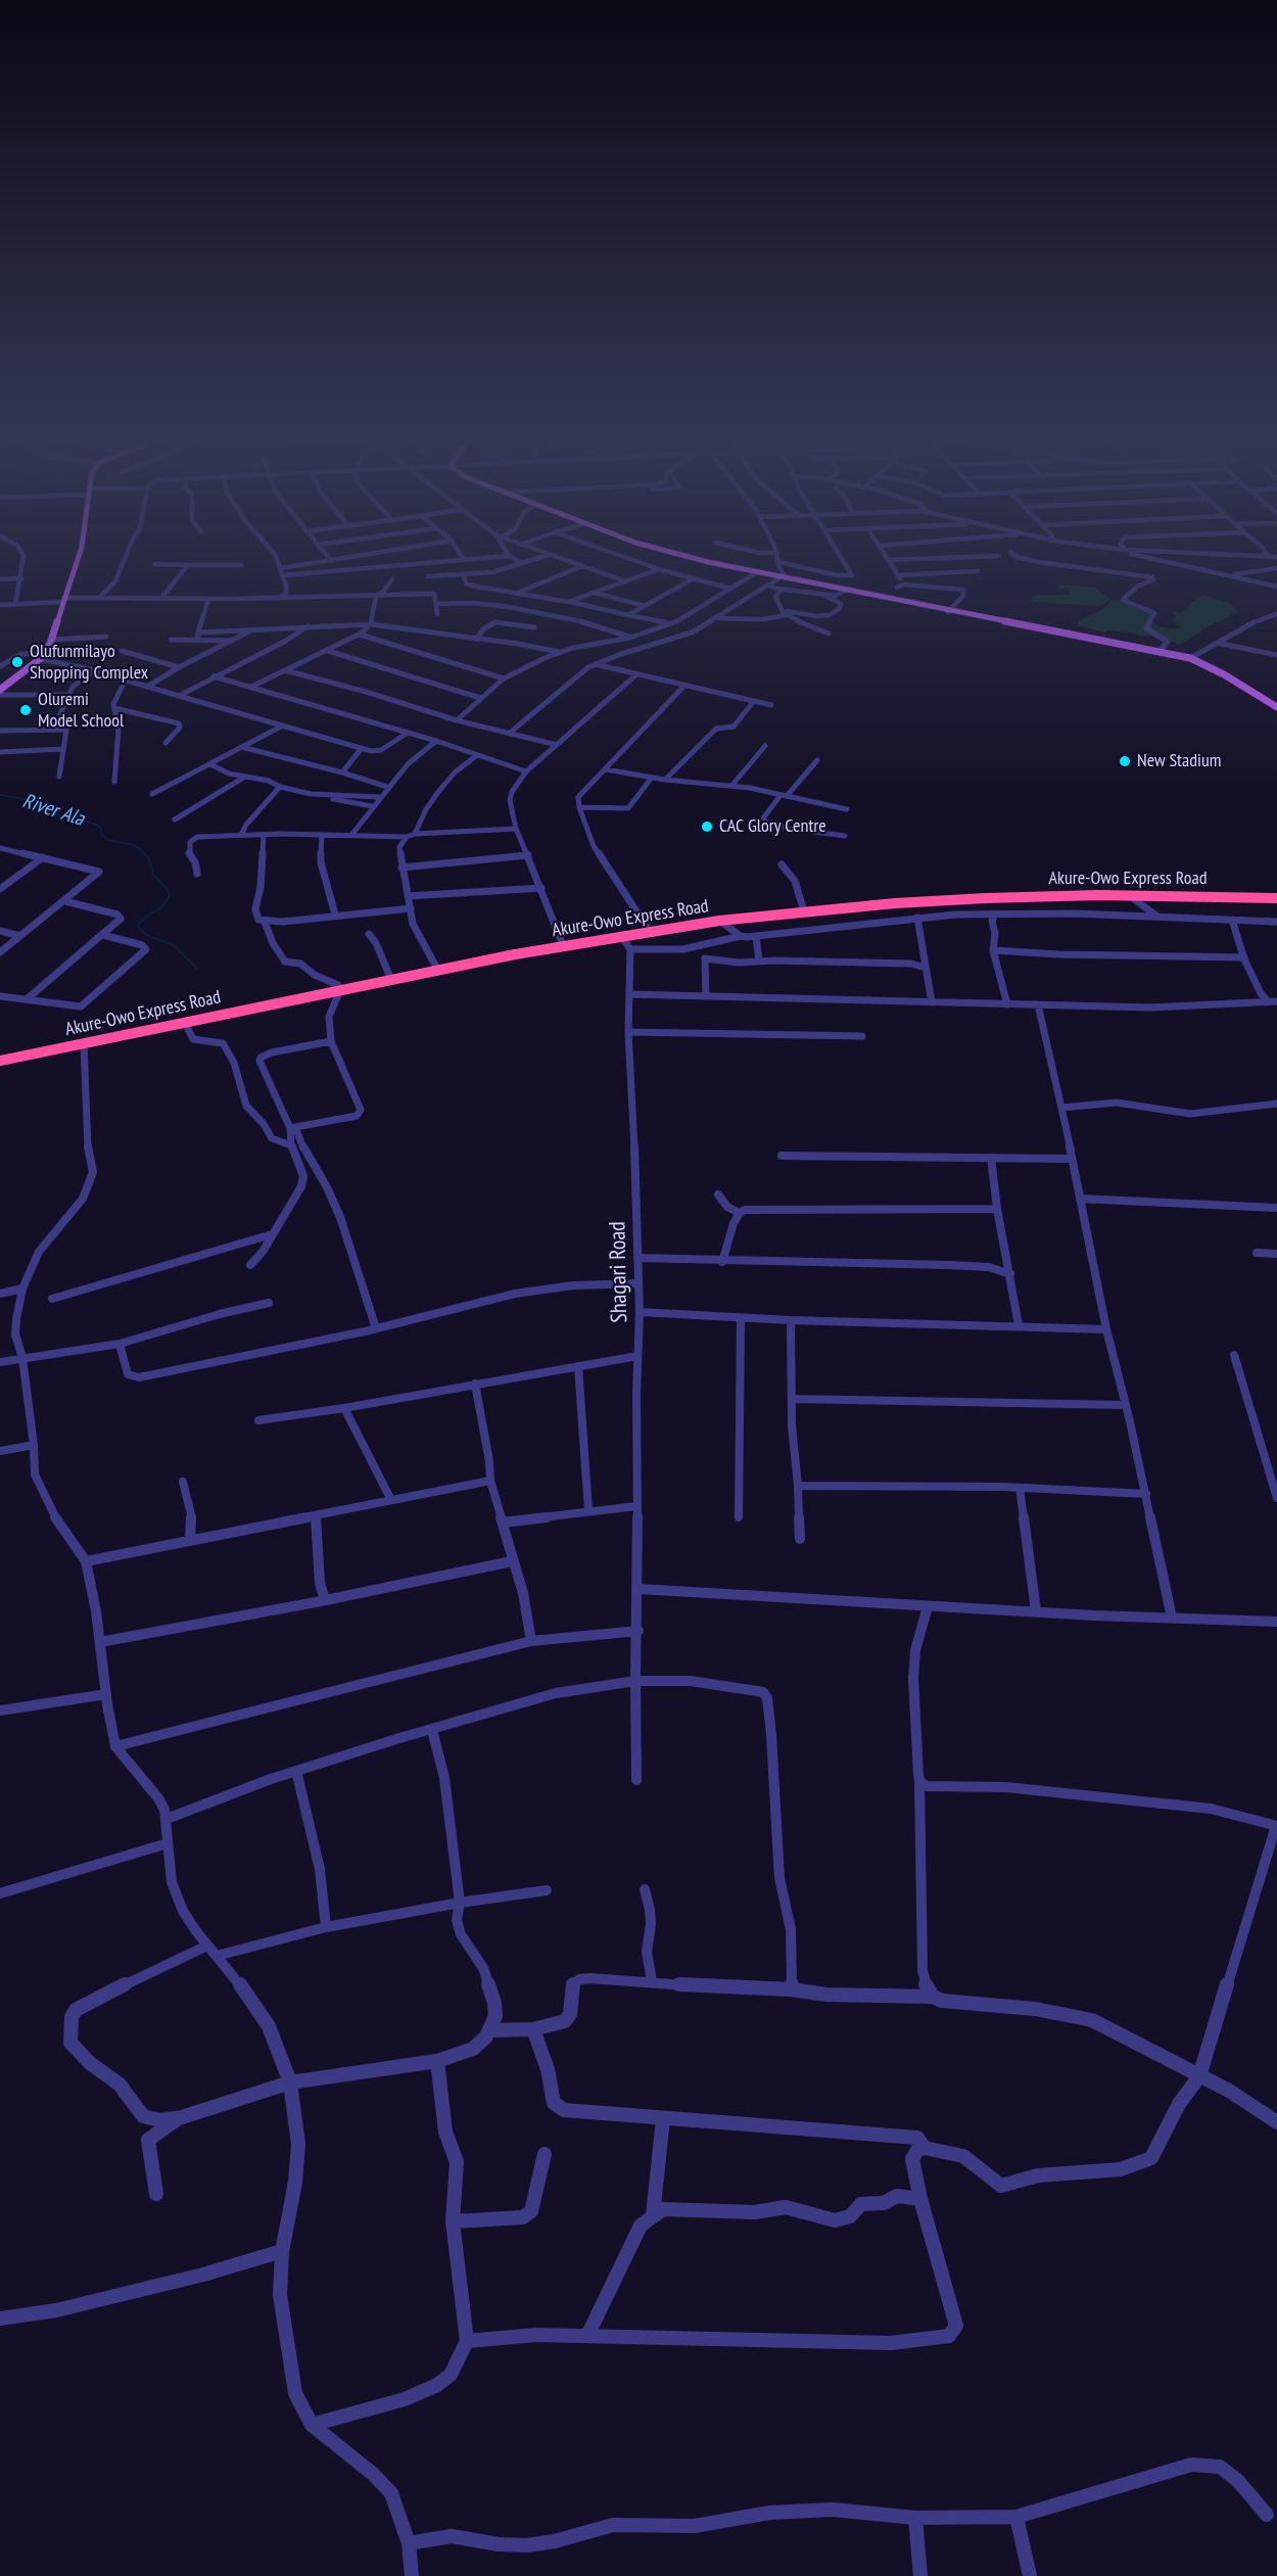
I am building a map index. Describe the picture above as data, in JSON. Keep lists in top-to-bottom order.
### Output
{
  "streets": {
    "highway": ["Akure-Owo Express Road"],
    "street": ["Shagari Road"]
  },
  "water": ["River Ala"],
  "places": [
    "Olufunmilayo Shopping Complex",
    "Oluremi Model School",
    "New Stadium",
    "CAC Glory Centre"
  ]
}
